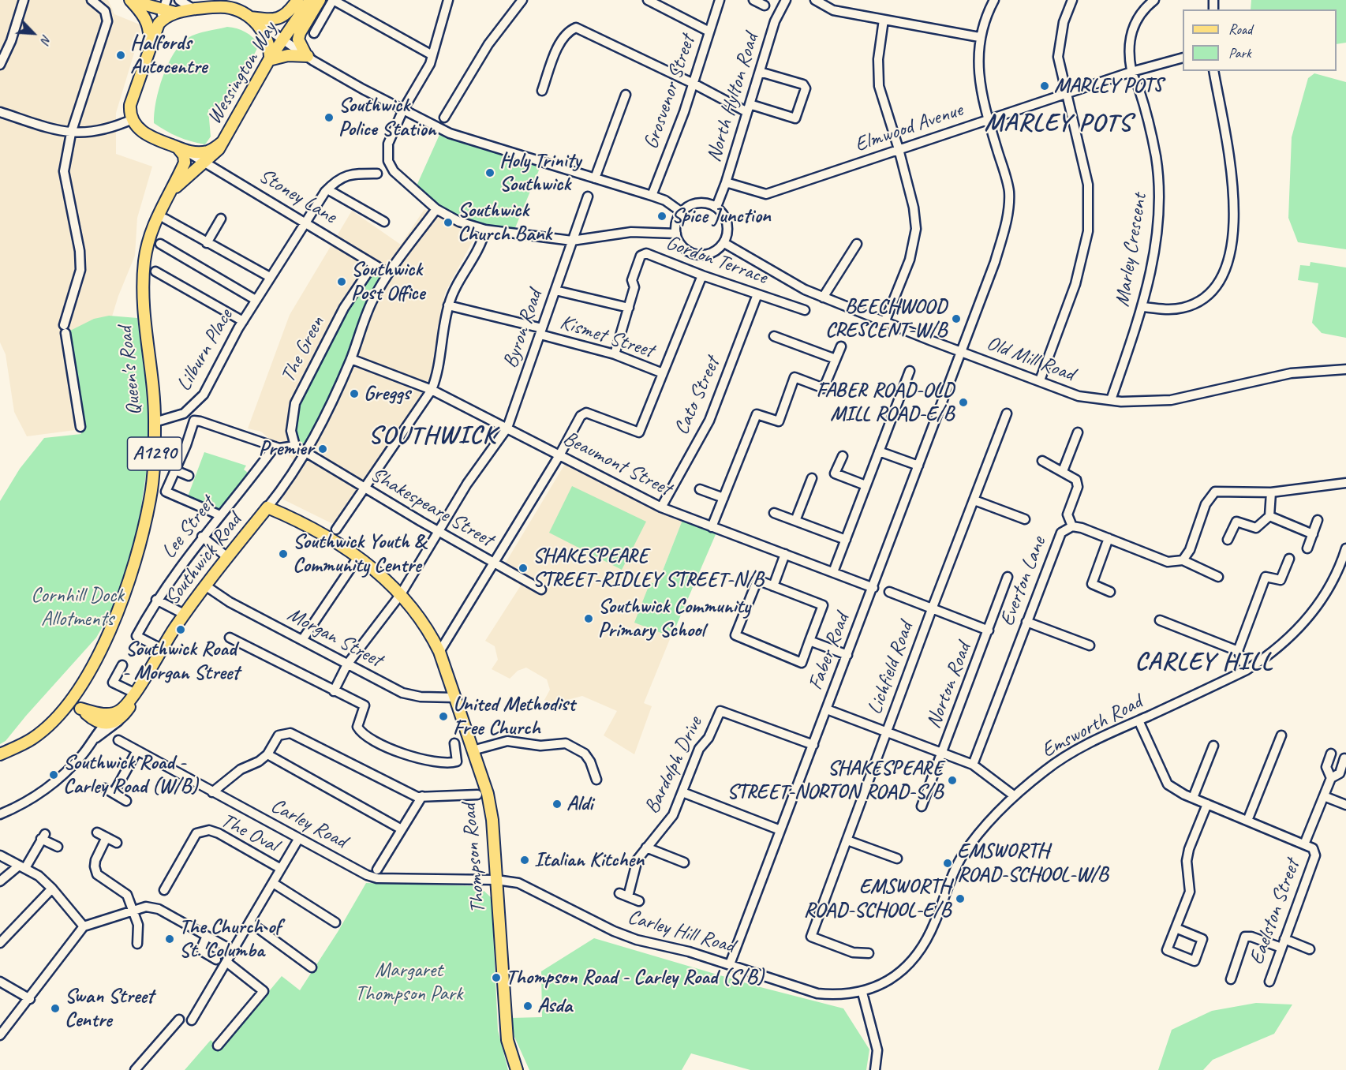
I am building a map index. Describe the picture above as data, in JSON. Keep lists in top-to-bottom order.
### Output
{
  "streets": {
    "main road": [
      "Wessington Way",
      "Stoney Lane",
      "Queen's Road",
      "A1290",
      "Southwick Road",
      "Thompson Road"
    ],
    "street": [
      "Grosvenor Street",
      "North Hylton Road",
      "Elmwood Avenue",
      "Marley Crescent",
      "Gordon Terrace",
      "Byron Road",
      "Kismet Street",
      "The Green",
      "Lilburn Place",
      "Old Mill Road",
      "Cato Street",
      "Beaumont Street",
      "Shakespeare Street",
      "Lee Street",
      "Everton Lane",
      "Morgan Street",
      "Faber Road",
      "Lichfield Road",
      "Norton Road",
      "Emsworth Road",
      "Bardolph Drive",
      "Carley Road",
      "The Oval",
      "Eaelston Street",
      "Carley Hill Road"
    ]
  },
  "crossings": [
    ["Wessington Way", "Stoney Lane"],
    ["Wessington Way", "A1290"],
    ["North Hylton Road", "Elmwood Avenue"],
    ["North Hylton Road", "Old Mill Road"],
    ["Elmwood Avenue", "Marley Crescent"],
    ["Elmwood Avenue", "Faber Road"],
    ["Stoney Lane", "The Green"],
    ["Stoney Lane", "Lilburn Place"],
    ["Stoney Lane", "A1290"],
    ["Stoney Lane", "Southwick Road"],
    ["Marley Crescent", "Old Mill Road"],
    ["Gordon Terrace", "Kismet Street"],
    ["Gordon Terrace", "Cato Street"],
    ["Byron Road", "Kismet Street"],
    ["Byron Road", "Beaumont Street"],
    ["Byron Road", "Shakespeare Street"],
    ["Byron Road", "Morgan Street"],
    ["Byron Road", "Thompson Road"],
    ["Lilburn Place", "Queen's Road"],
    ["Old Mill Road", "Faber Road"],
    ["Queen's Road", "A1290"],
    ["Cato Street", "Beaumont Street"],
    ["Beaumont Street", "Southwick Road"],
    ["Beaumont Street", "Faber Road"],
    ["Shakespeare Street", "Southwick Road"],
    ["Lee Street", "Southwick Road"],
    ["Southwick Road", "Morgan Street"],
    ["Southwick Road", "Thompson Road"],
    ["Morgan Street", "Thompson Road"],
    ["Faber Road", "Bardolph Drive"],
    ["Faber Road", "Carley Hill Road"],
    ["Emsworth Road", "Carley Hill Road"],
    ["Carley Road", "Thompson Road"],
    ["Carley Road", "Carley Hill Road"],
    ["Thompson Road", "Carley Hill Road"]
  ],
  "districts": ["MARLEY POTS", "SOUTHWICK", "CARLEY HILL"],
  "parks": ["Cornhill Dock Allotments", "Margaret Thompson Park"],
  "places": [
    "Halfords Autocentre",
    "MARLEY POTS",
    "Southwick Police Station",
    "Holy Trinity Southwick",
    "Spice Junction",
    "Southwick Church Bank",
    "Southwick Post Office",
    "BEECHWOOD CRESCENT-W/B",
    "Greggs",
    "FABER ROAD-OLD MILL ROAD-E/B",
    "Premier",
    "Southwick Youth & Community Centre",
    "SHAKESPEARE STREET-RIDLEY STREET-N/B",
    "Southwick Community Primary School",
    "Southwick Road - Morgan Street",
    "United Methodist Free Church",
    "Southwick Road - Carley Road (W/B)",
    "SHAKESPEARE STREET-NORTON ROAD-S/B",
    "Aldi",
    "Italian Kitchen",
    "EMSWORTH ROAD-SCHOOL-W/B",
    "EMSWORTH ROAD-SCHOOL-E/B",
    "The Church of St. Columba",
    "Thompson Road - Carley Road (S/B)",
    "Asda",
    "Swan Street Centre"
  ],
  "legend": ["Road", "Park"],
  "north": "bottom right"
}
